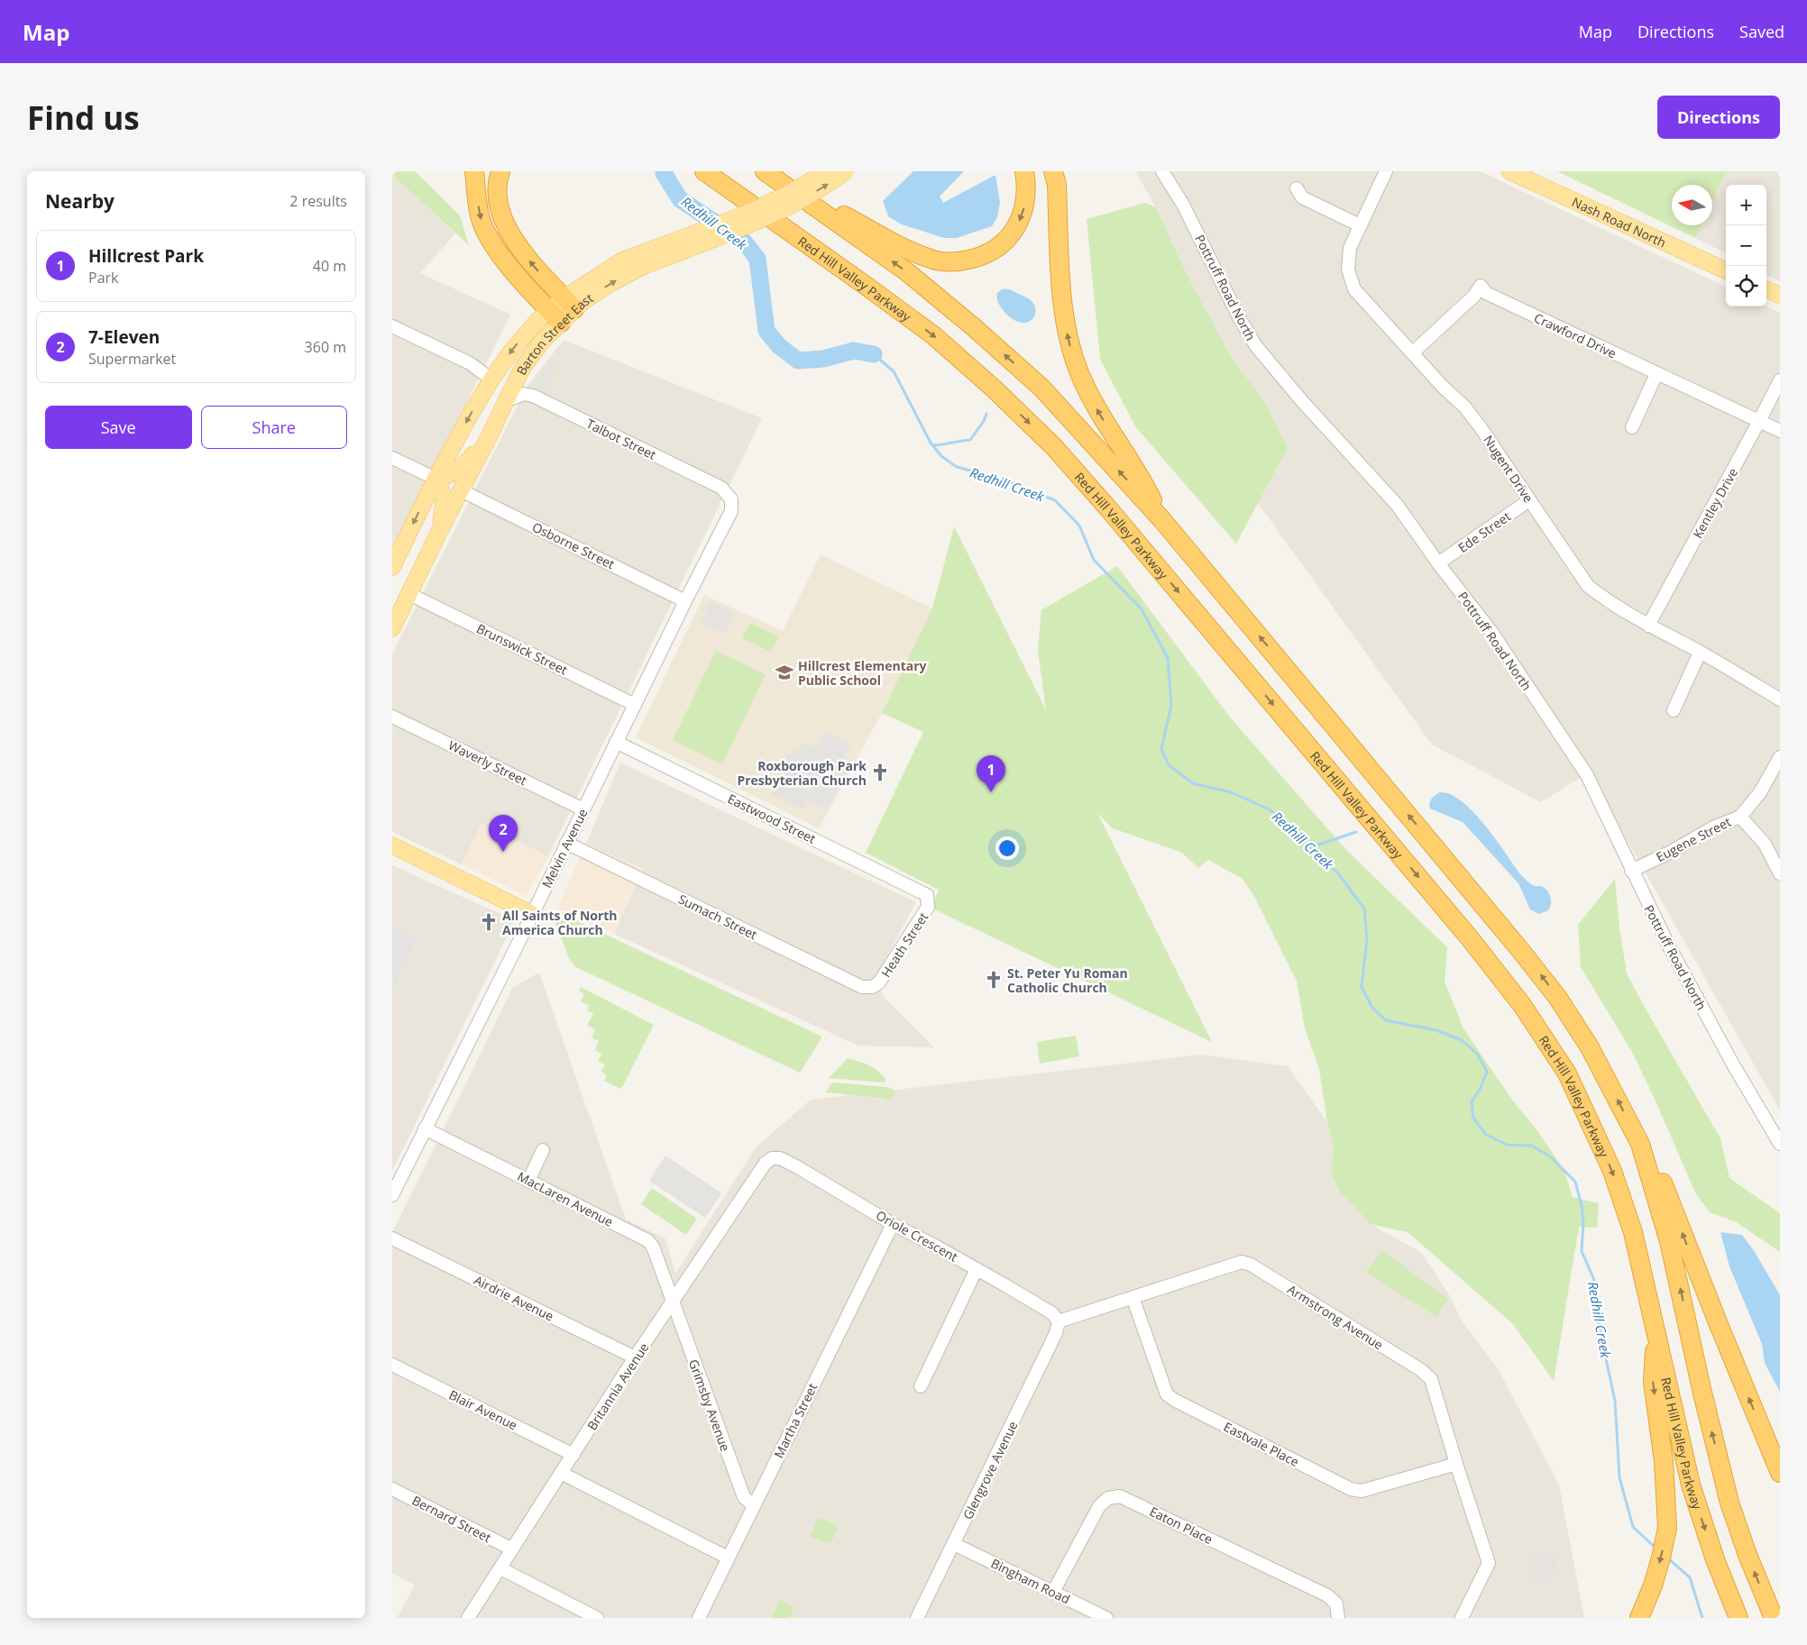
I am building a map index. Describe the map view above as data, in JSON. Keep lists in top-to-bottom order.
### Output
{
  "streets": {
    "highway": ["Red Hill Valley Parkway"],
    "main road": ["Nash Road North", "Barton Street East"],
    "street": [
      "Pottruff Road North",
      "Crawford Drive",
      "Talbot Street",
      "Nugent Drive",
      "Kentley Drive",
      "Ede Street",
      "Osborne Street",
      "Brunswick Street",
      "Waverly Street",
      "Eastwood Street",
      "Eugene Street",
      "Melvin Avenue",
      "Sumach Street",
      "Heath Street",
      "MacLaren Avenue",
      "Oriole Crescent",
      "Airdrie Avenue",
      "Armstrong Avenue",
      "Britannia Avenue",
      "Grimsby Avenue",
      "Blair Avenue",
      "Martha Street",
      "Eastvale Place",
      "Glengrove Avenue",
      "Bernard Street",
      "Eaton Place",
      "Bingham Road"
    ]
  },
  "crossings": [
    ["Pottruff Road North", "Ede Street"],
    ["Pottruff Road North", "Eugene Street"],
    ["Crawford Drive", "Nugent Drive"],
    ["Crawford Drive", "Kentley Drive"],
    ["Barton Street East", "Talbot Street"],
    ["Barton Street East", "Osborne Street"],
    ["Barton Street East", "Brunswick Street"],
    ["Talbot Street", "Melvin Avenue"],
    ["Nugent Drive", "Kentley Drive"],
    ["Nugent Drive", "Ede Street"],
    ["Osborne Street", "Melvin Avenue"],
    ["Brunswick Street", "Melvin Avenue"],
    ["Waverly Street", "Melvin Avenue"],
    ["Eastwood Street", "Melvin Avenue"],
    ["Eastwood Street", "Heath Street"],
    ["Melvin Avenue", "Sumach Street"],
    ["Melvin Avenue", "MacLaren Avenue"],
    ["Sumach Street", "Heath Street"],
    ["MacLaren Avenue", "Britannia Avenue"],
    ["MacLaren Avenue", "Grimsby Avenue"],
    ["Oriole Crescent", "Armstrong Avenue"],
    ["Oriole Crescent", "Britannia Avenue"],
    ["Oriole Crescent", "Martha Street"],
    ["Oriole Crescent", "Glengrove Avenue"],
    ["Airdrie Avenue", "Britannia Avenue"],
    ["Armstrong Avenue", "Eastvale Place"],
    ["Armstrong Avenue", "Glengrove Avenue"],
    ["Britannia Avenue", "Grimsby Avenue"],
    ["Britannia Avenue", "Blair Avenue"],
    ["Britannia Avenue", "Bernard Street"],
    ["Grimsby Avenue", "Martha Street"],
    ["Glengrove Avenue", "Bingham Road"],
    ["Eaton Place", "Bingham Road"]
  ],
  "water": ["Redhill Creek"],
  "places": {
    "school or university": ["Hillcrest Elementary Public School"],
    "church": ["Roxborough Park Presbyterian Church", "All Saints of North America Church", "St. Peter Yu Roman Catholic Church"]
  },
  "north": "left",
  "page": {
    "header": "Map",
    "nav": ["Map", "Directions", "Saved"],
    "buttons": [
      "Directions",
      ["Save", "Share"]
    ],
    "title": "Find us",
    "heading": ["Nearby", "2 results"],
    "map_buttons": ["+", "−"],
    "list": [
      {
        "mark": "1",
        "name": "Hillcrest Park",
        "note": "Park",
        "value": "40 m"
      },
      {
        "mark": "2",
        "name": "7-Eleven",
        "note": "Supermarket",
        "value": "360 m"
      }
    ],
    "pins": ["1", "2"]
  }
}
